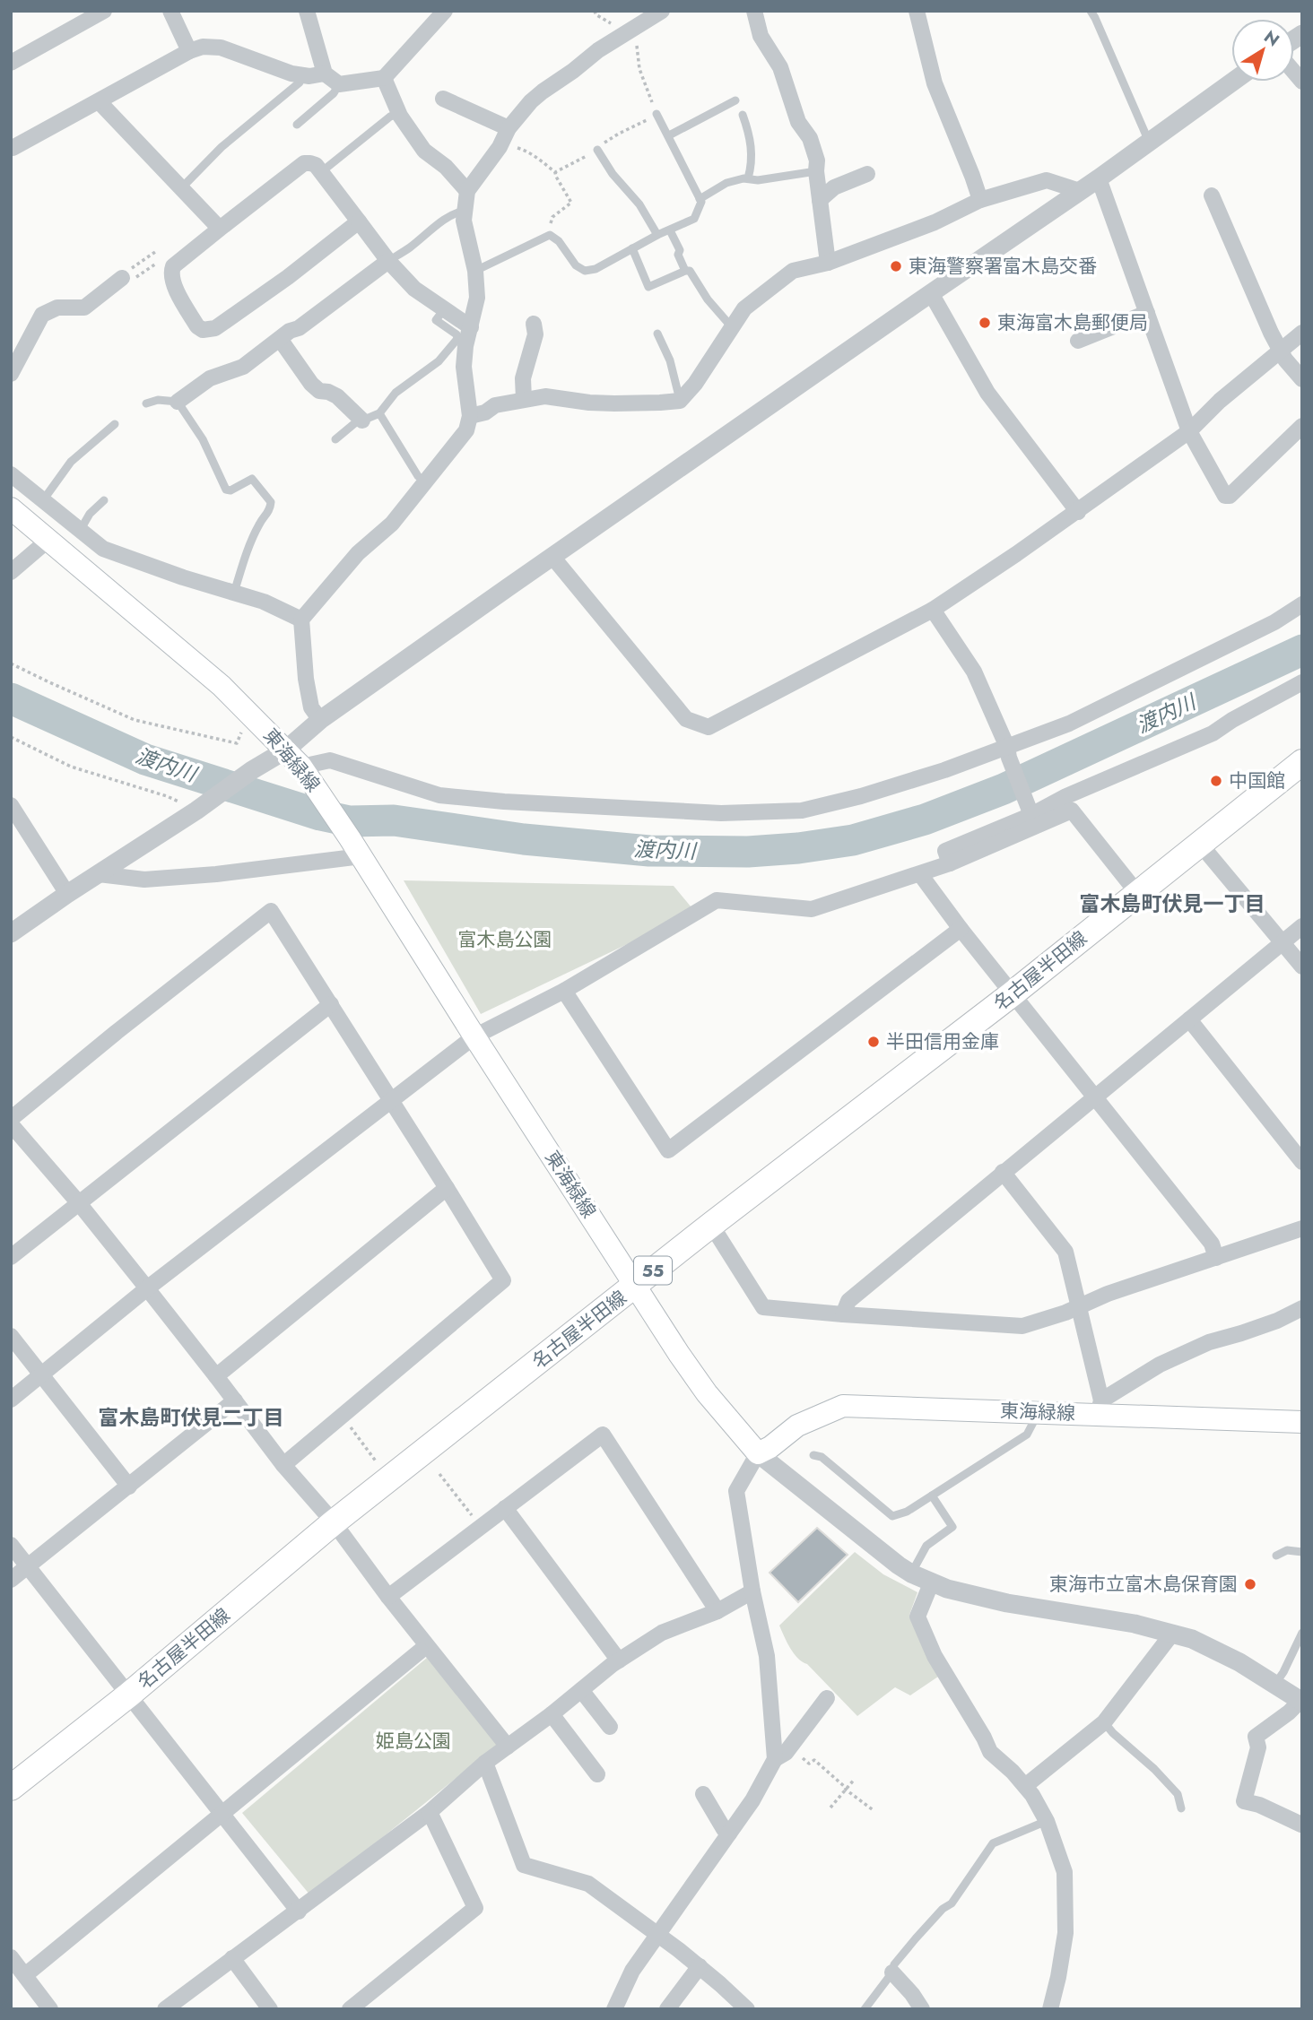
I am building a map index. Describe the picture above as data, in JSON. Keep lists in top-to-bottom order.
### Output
{
  "streets": {
    "main road": ["東海緑線", "名古屋半田線", "55"]
  },
  "crossings": [
    ["東海緑線", "名古屋半田線"]
  ],
  "districts": ["富木島町伏見一丁目", "富木島町伏見二丁目"],
  "water": ["渡内川"],
  "parks": ["富木島公園", "姫島公園"],
  "places": [
    "東海警察署富木島交番",
    "東海富木島郵便局",
    "中国館",
    "半田信用金庫",
    "東海市立富木島保育園"
  ],
  "north": "top right"
}
